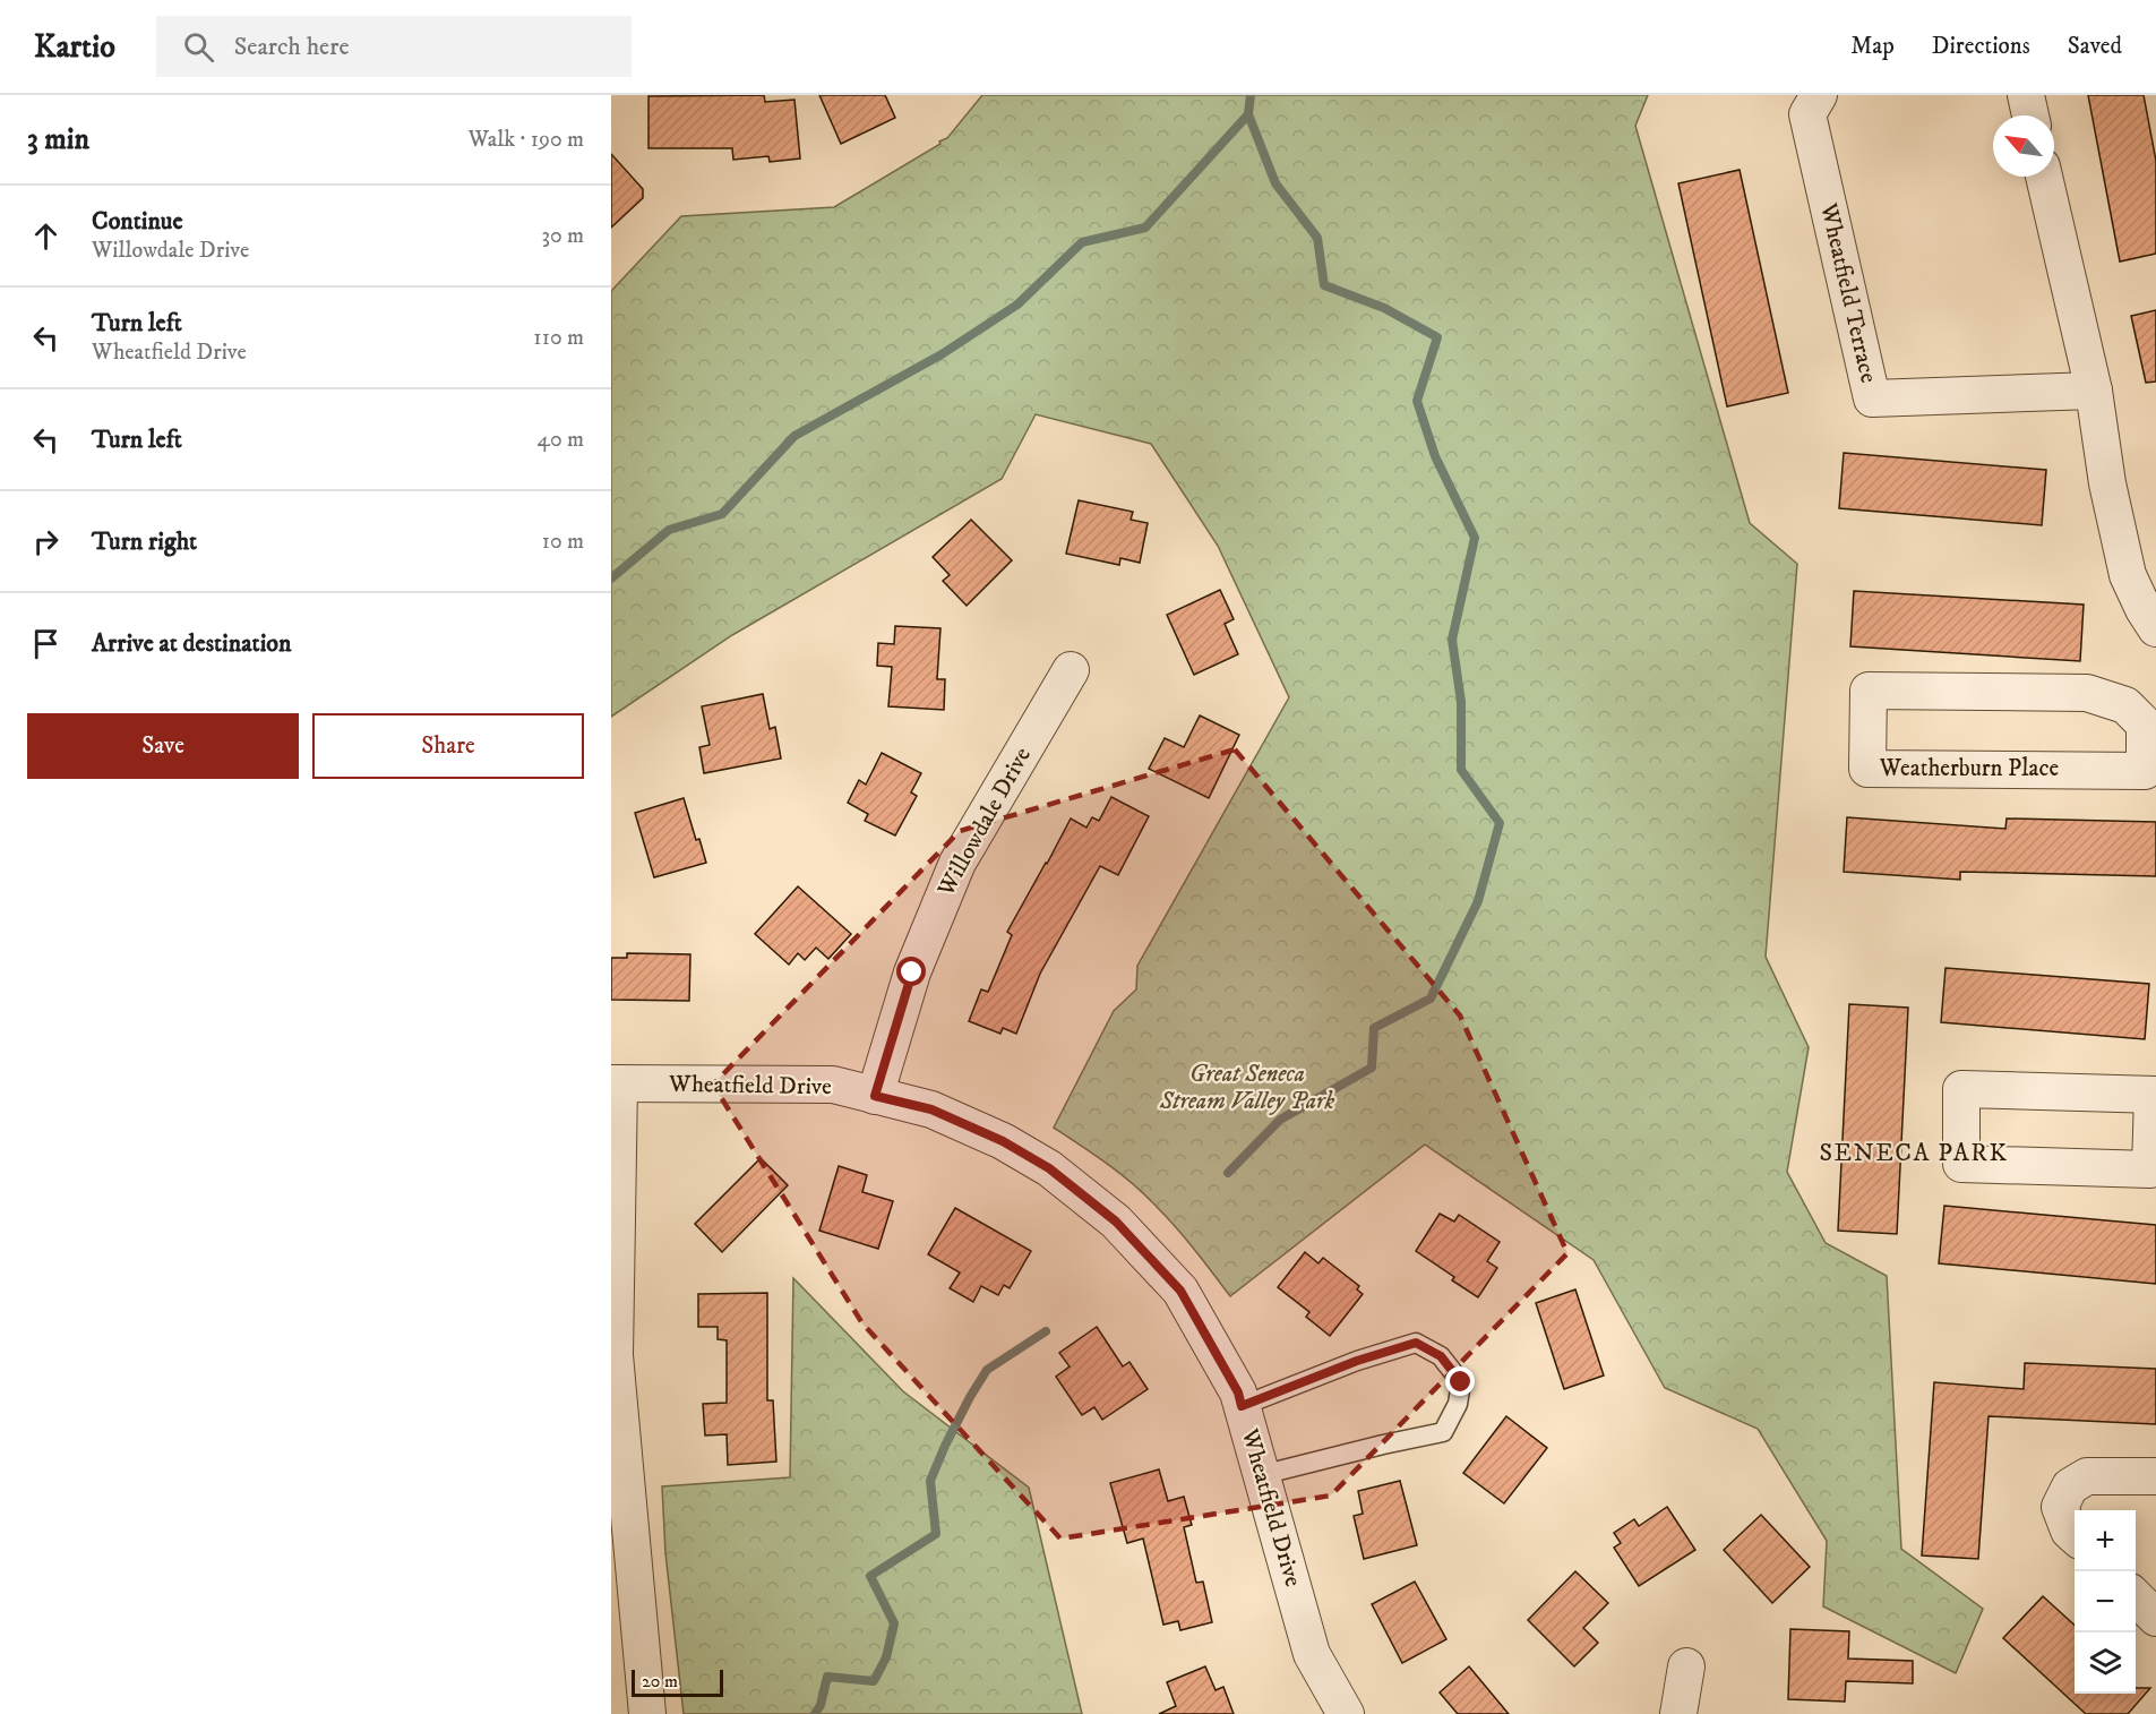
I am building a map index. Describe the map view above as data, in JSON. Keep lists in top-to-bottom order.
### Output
{
  "streets": {
    "street": [
      "Wheatfield Terrace",
      "Weatherburn Place",
      "Willowdale Drive",
      "Wheatfield Drive"
    ]
  },
  "crossings": [
    ["Willowdale Drive", "Wheatfield Drive"]
  ],
  "districts": ["SENECA PARK"],
  "parks": ["Great Seneca Stream Valley Park"],
  "scale_bar": "20 m",
  "north": "top left",
  "page": {
    "header": "Kartio",
    "search": "Search here",
    "nav": ["Map", "Directions", "Saved"],
    "heading": ["3 min", "Walk · 190 m"],
    "list": [
      ["Continue", "Willowdale Drive", "30 m"],
      ["Turn left", "Wheatfield Drive", "110 m"],
      ["Turn left", "40 m"],
      ["Turn right", "10 m"],
      "Arrive at destination"
    ],
    "buttons": ["Save", "Share"],
    "map_buttons": ["+", "−"],
    "scale": "20 m"
  }
}
